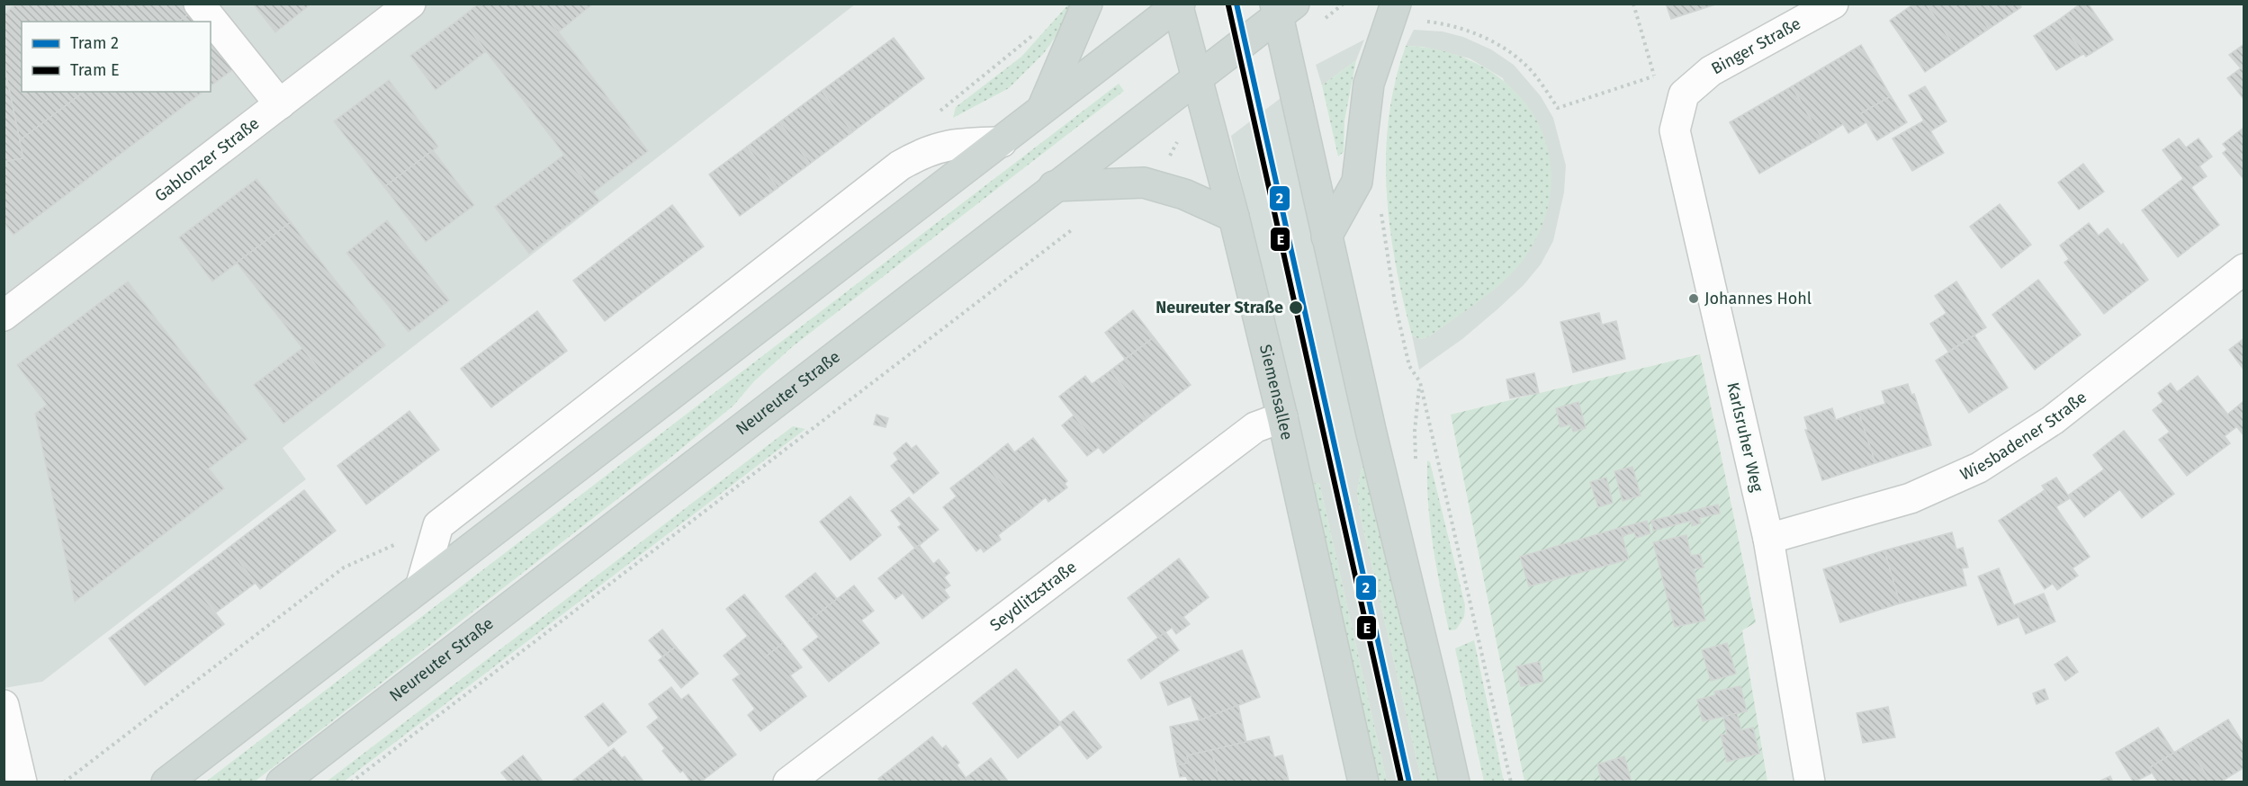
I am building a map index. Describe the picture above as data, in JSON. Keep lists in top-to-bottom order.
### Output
{
  "streets": {
    "main road": ["Siemensallee", "Neureuter Straße"],
    "street": [
      "Binger Straße",
      "Gablonzer Straße",
      "Wiesbadener Straße",
      "Karlsruher Weg",
      "Seydlitzstraße"
    ]
  },
  "crossings": [
    ["Binger Straße", "Karlsruher Weg"],
    ["Siemensallee", "Neureuter Straße"],
    ["Siemensallee", "Seydlitzstraße"],
    ["Wiesbadener Straße", "Karlsruher Weg"]
  ],
  "places": ["Johannes Hohl", "Neureuter Straße"],
  "lines": ["tram line 2", "tram line E"],
  "legend": ["Tram 2", "Tram E"]
}
